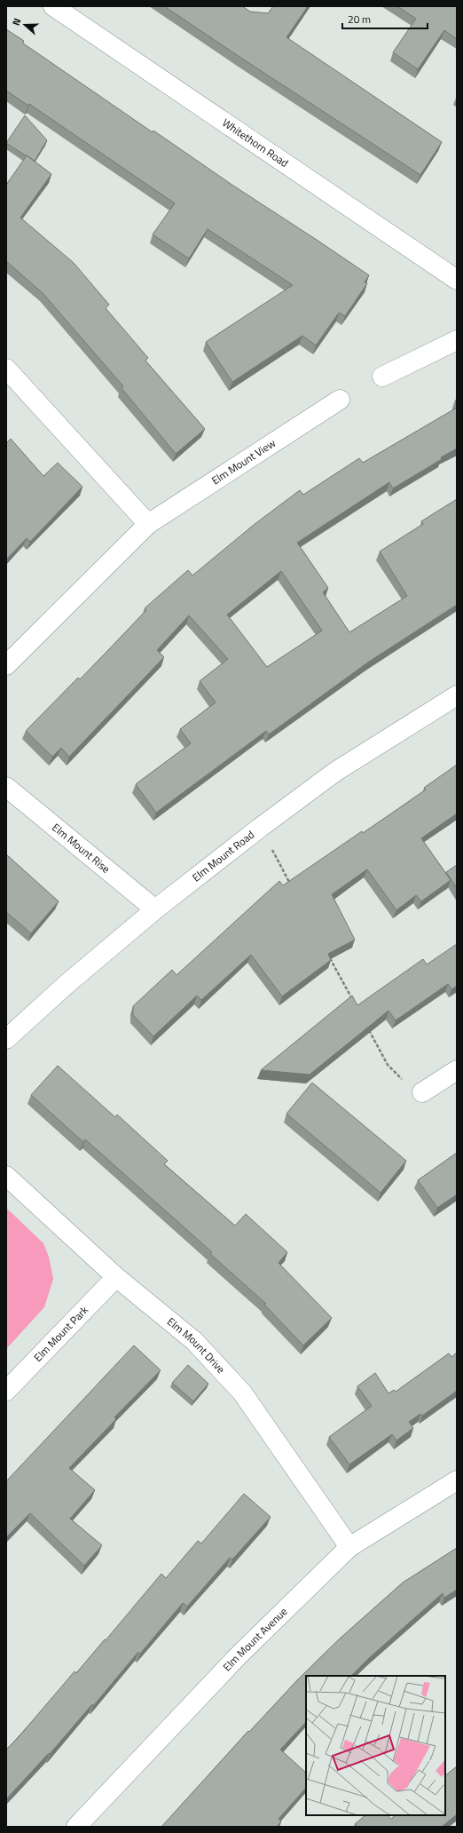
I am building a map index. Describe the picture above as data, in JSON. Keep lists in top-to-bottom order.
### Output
{
  "streets": {
    "street": [
      "Whitethorn Road",
      "Elm Mount View",
      "Elm Mount Rise",
      "Elm Mount Road",
      "Elm Mount Park",
      "Elm Mount Drive",
      "Elm Mount Avenue"
    ]
  },
  "crossings": [
    ["Elm Mount Rise", "Elm Mount Road"],
    ["Elm Mount Park", "Elm Mount Drive"],
    ["Elm Mount Drive", "Elm Mount Avenue"]
  ],
  "scale_bar": "20 m",
  "north": "left"
}
